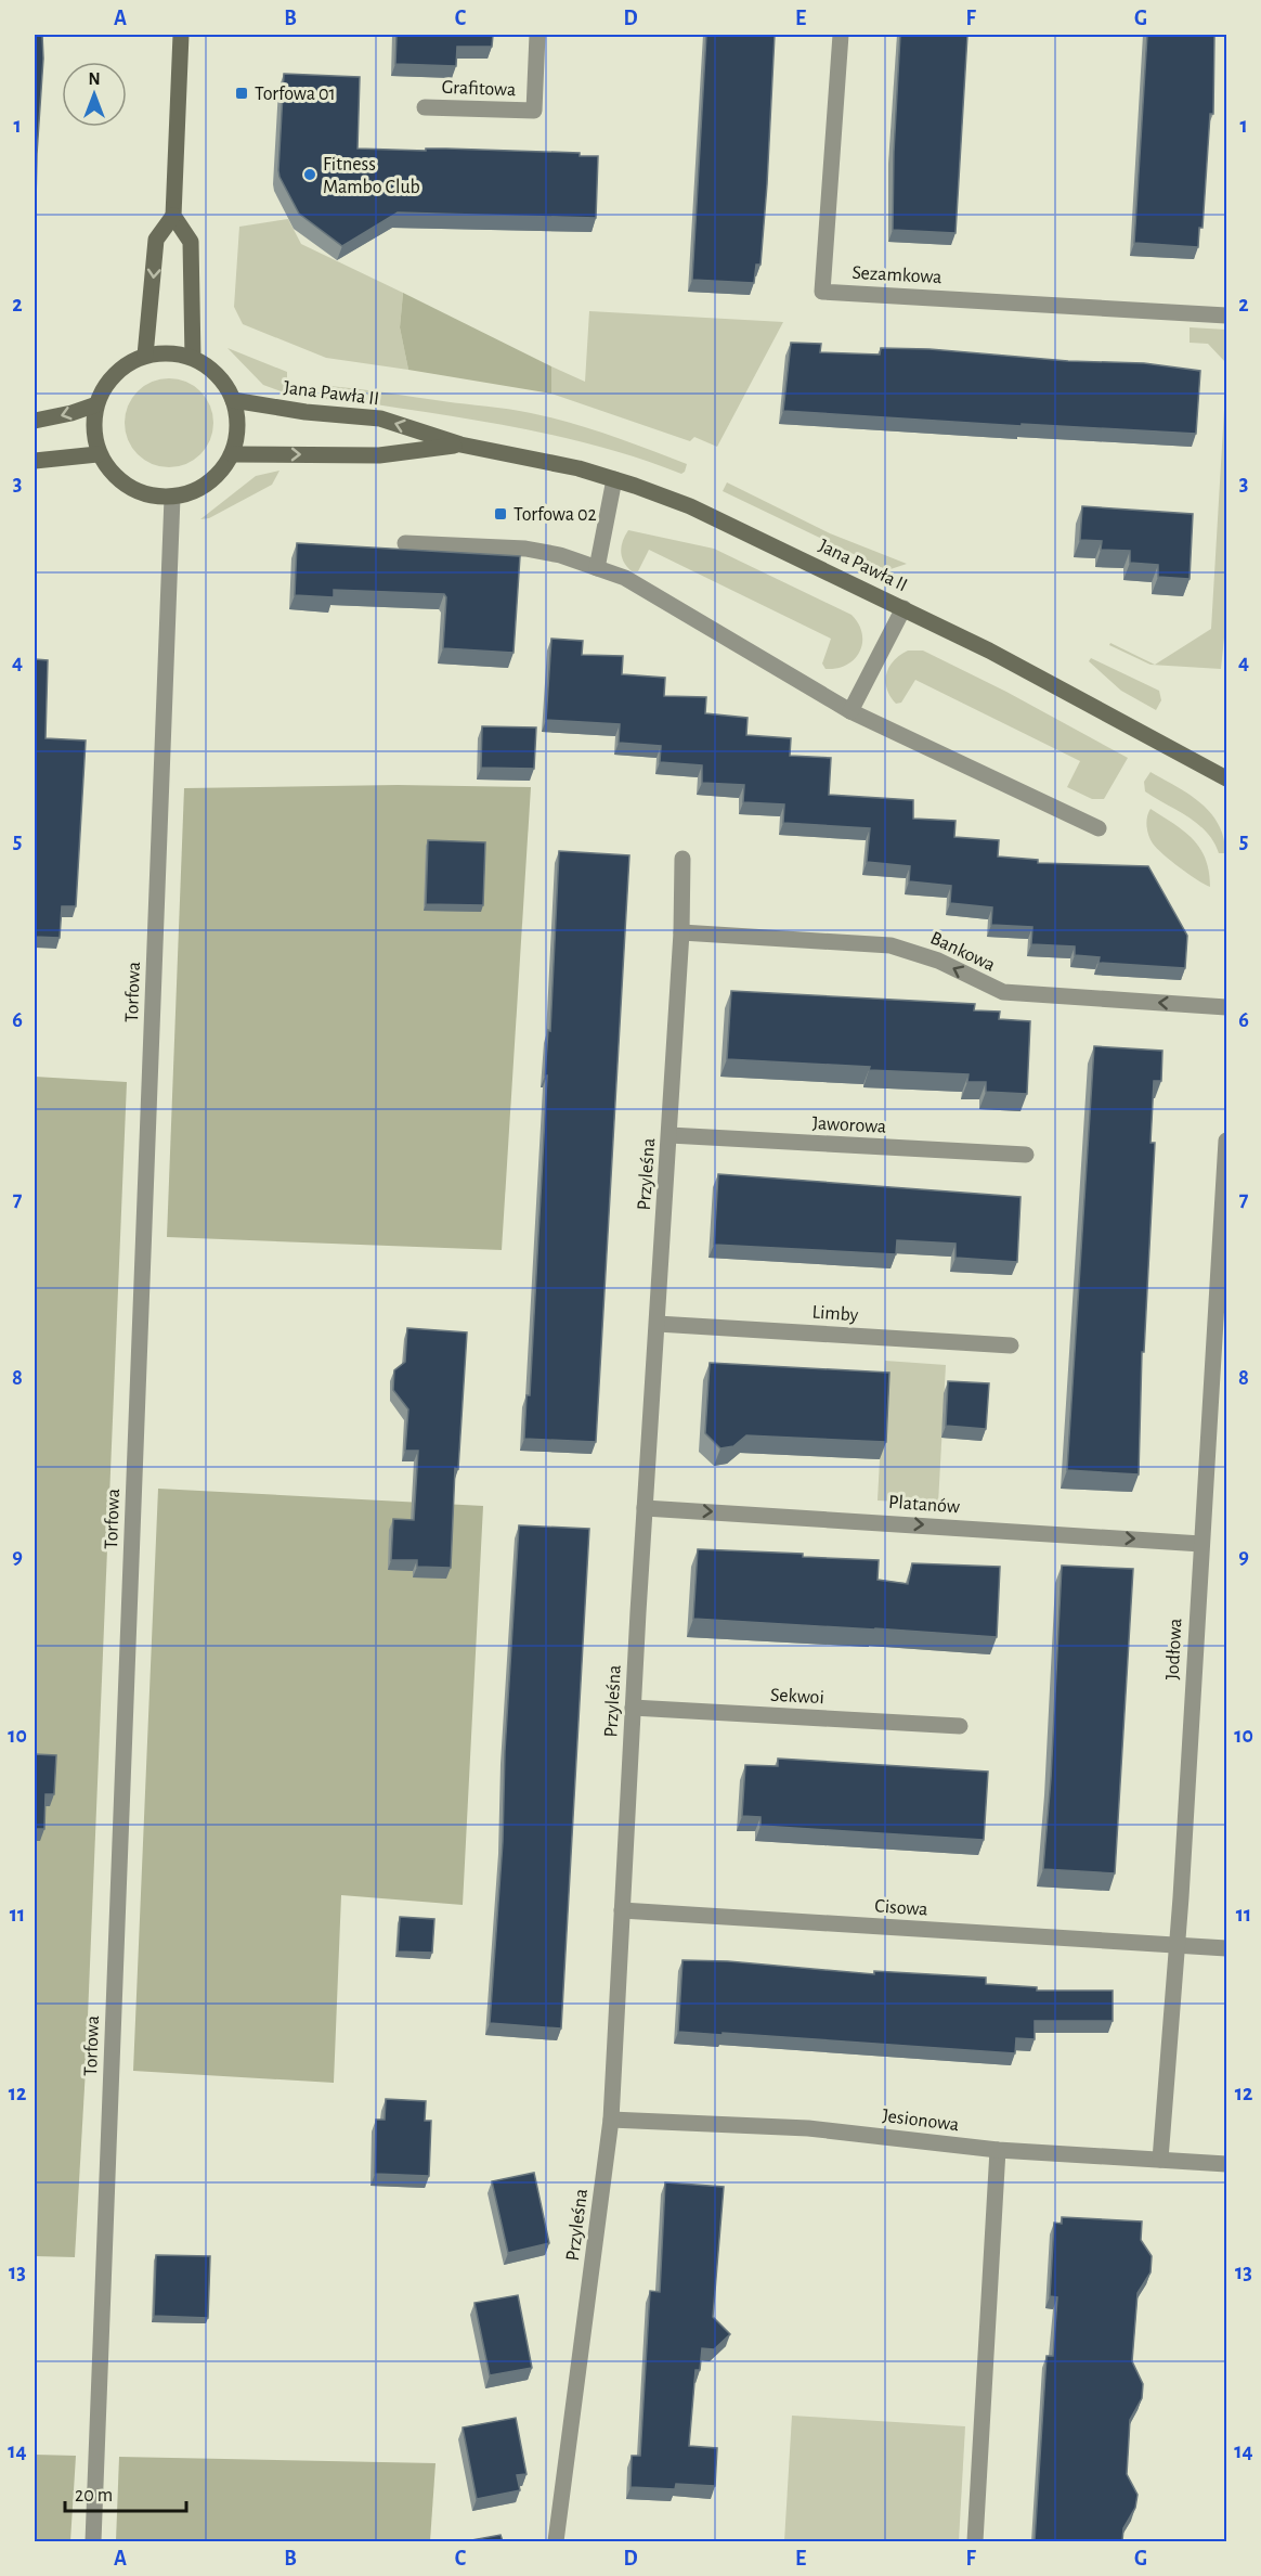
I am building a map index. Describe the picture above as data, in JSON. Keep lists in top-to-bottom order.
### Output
{
  "streets": {
    "street": [
      "Grafitowa",
      "Sezamkowa",
      "Jana Pawła II",
      "Bankowa",
      "Torfowa",
      "Jaworowa",
      "Przyleśna",
      "Limby",
      "Platanów",
      "Jodłowa",
      "Sekwoi",
      "Cisowa",
      "Jesionowa"
    ]
  },
  "crossings": [
    ["Jana Pawła II", "Torfowa"],
    ["Bankowa", "Przyleśna"],
    ["Jaworowa", "Przyleśna"],
    ["Przyleśna", "Limby"],
    ["Przyleśna", "Platanów"],
    ["Przyleśna", "Sekwoi"],
    ["Przyleśna", "Cisowa"],
    ["Przyleśna", "Jesionowa"],
    ["Platanów", "Jodłowa"],
    ["Jodłowa", "Cisowa"],
    ["Jodłowa", "Jesionowa"]
  ],
  "one_way": ["Bankowa", "Platanów"],
  "places": {
    "transit": ["Torfowa 01", "Torfowa 02"],
    "other": ["Fitness Mambo Club"]
  },
  "scale_bar": "20 m",
  "north": "top",
  "grid": {
    "columns": [
      "A",
      "B",
      "C",
      "D",
      "E",
      "F",
      "G"
    ],
    "rows": [
      "1",
      "2",
      "3",
      "4",
      "5",
      "6",
      "7",
      "8",
      "9",
      "10",
      "11",
      "12",
      "13",
      "14"
    ]
  }
}
